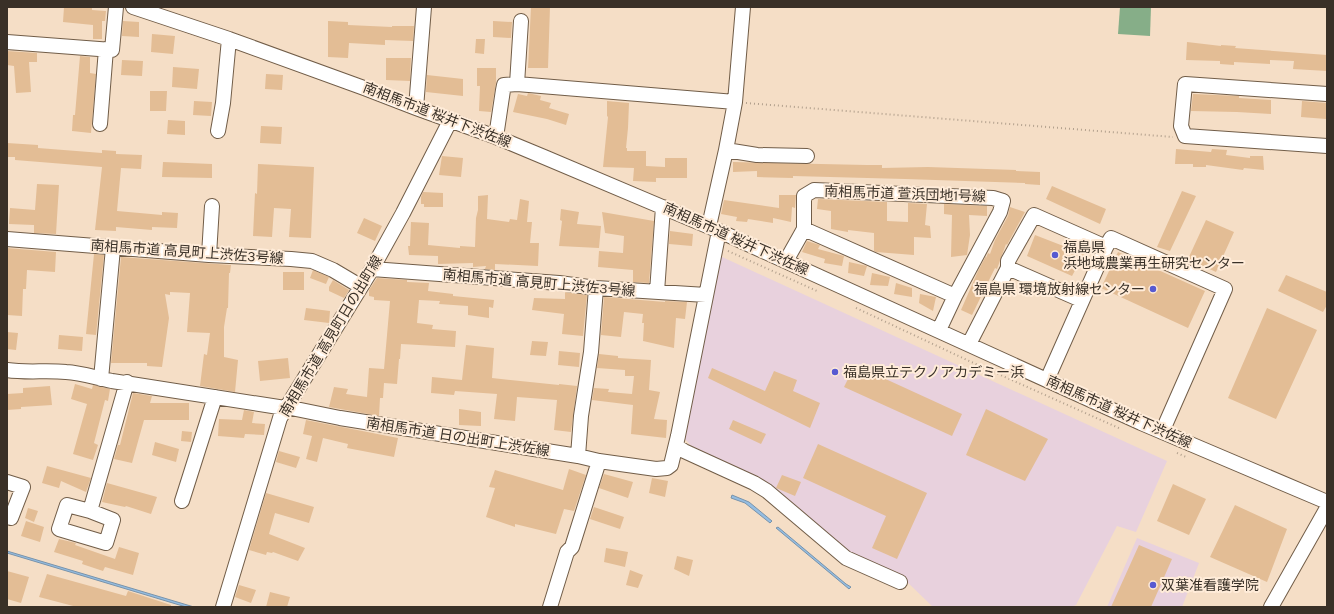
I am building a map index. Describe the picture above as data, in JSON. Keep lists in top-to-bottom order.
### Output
{
  "streets": {
    "street": [
      "南相馬市道 桜井下渋佐線",
      "南相馬市道 萱浜団地1号線",
      "南相馬市道 高見町上渋佐3号線",
      "南相馬市道 高見町日の出町線",
      "南相馬市道 日の出町上渋佐線"
    ]
  },
  "crossings": [
    ["南相馬市道 桜井下渋佐線", "南相馬市道 萱浜団地1号線"],
    ["南相馬市道 桜井下渋佐線", "南相馬市道 高見町日の出町線"],
    ["南相馬市道 桜井下渋佐線", "南相馬市道 日の出町上渋佐線"],
    ["南相馬市道 高見町上渋佐3号線", "南相馬市道 高見町日の出町線"],
    ["南相馬市道 高見町上渋佐3号線", "南相馬市道 日の出町上渋佐線"],
    ["南相馬市道 高見町日の出町線", "南相馬市道 日の出町上渋佐線"]
  ],
  "places": [
    "福島県 浜地域農業再生研究センター",
    "福島県 環境放射線センター",
    "福島県立テクノアカデミー浜",
    "双葉准看護学院"
  ]
}
